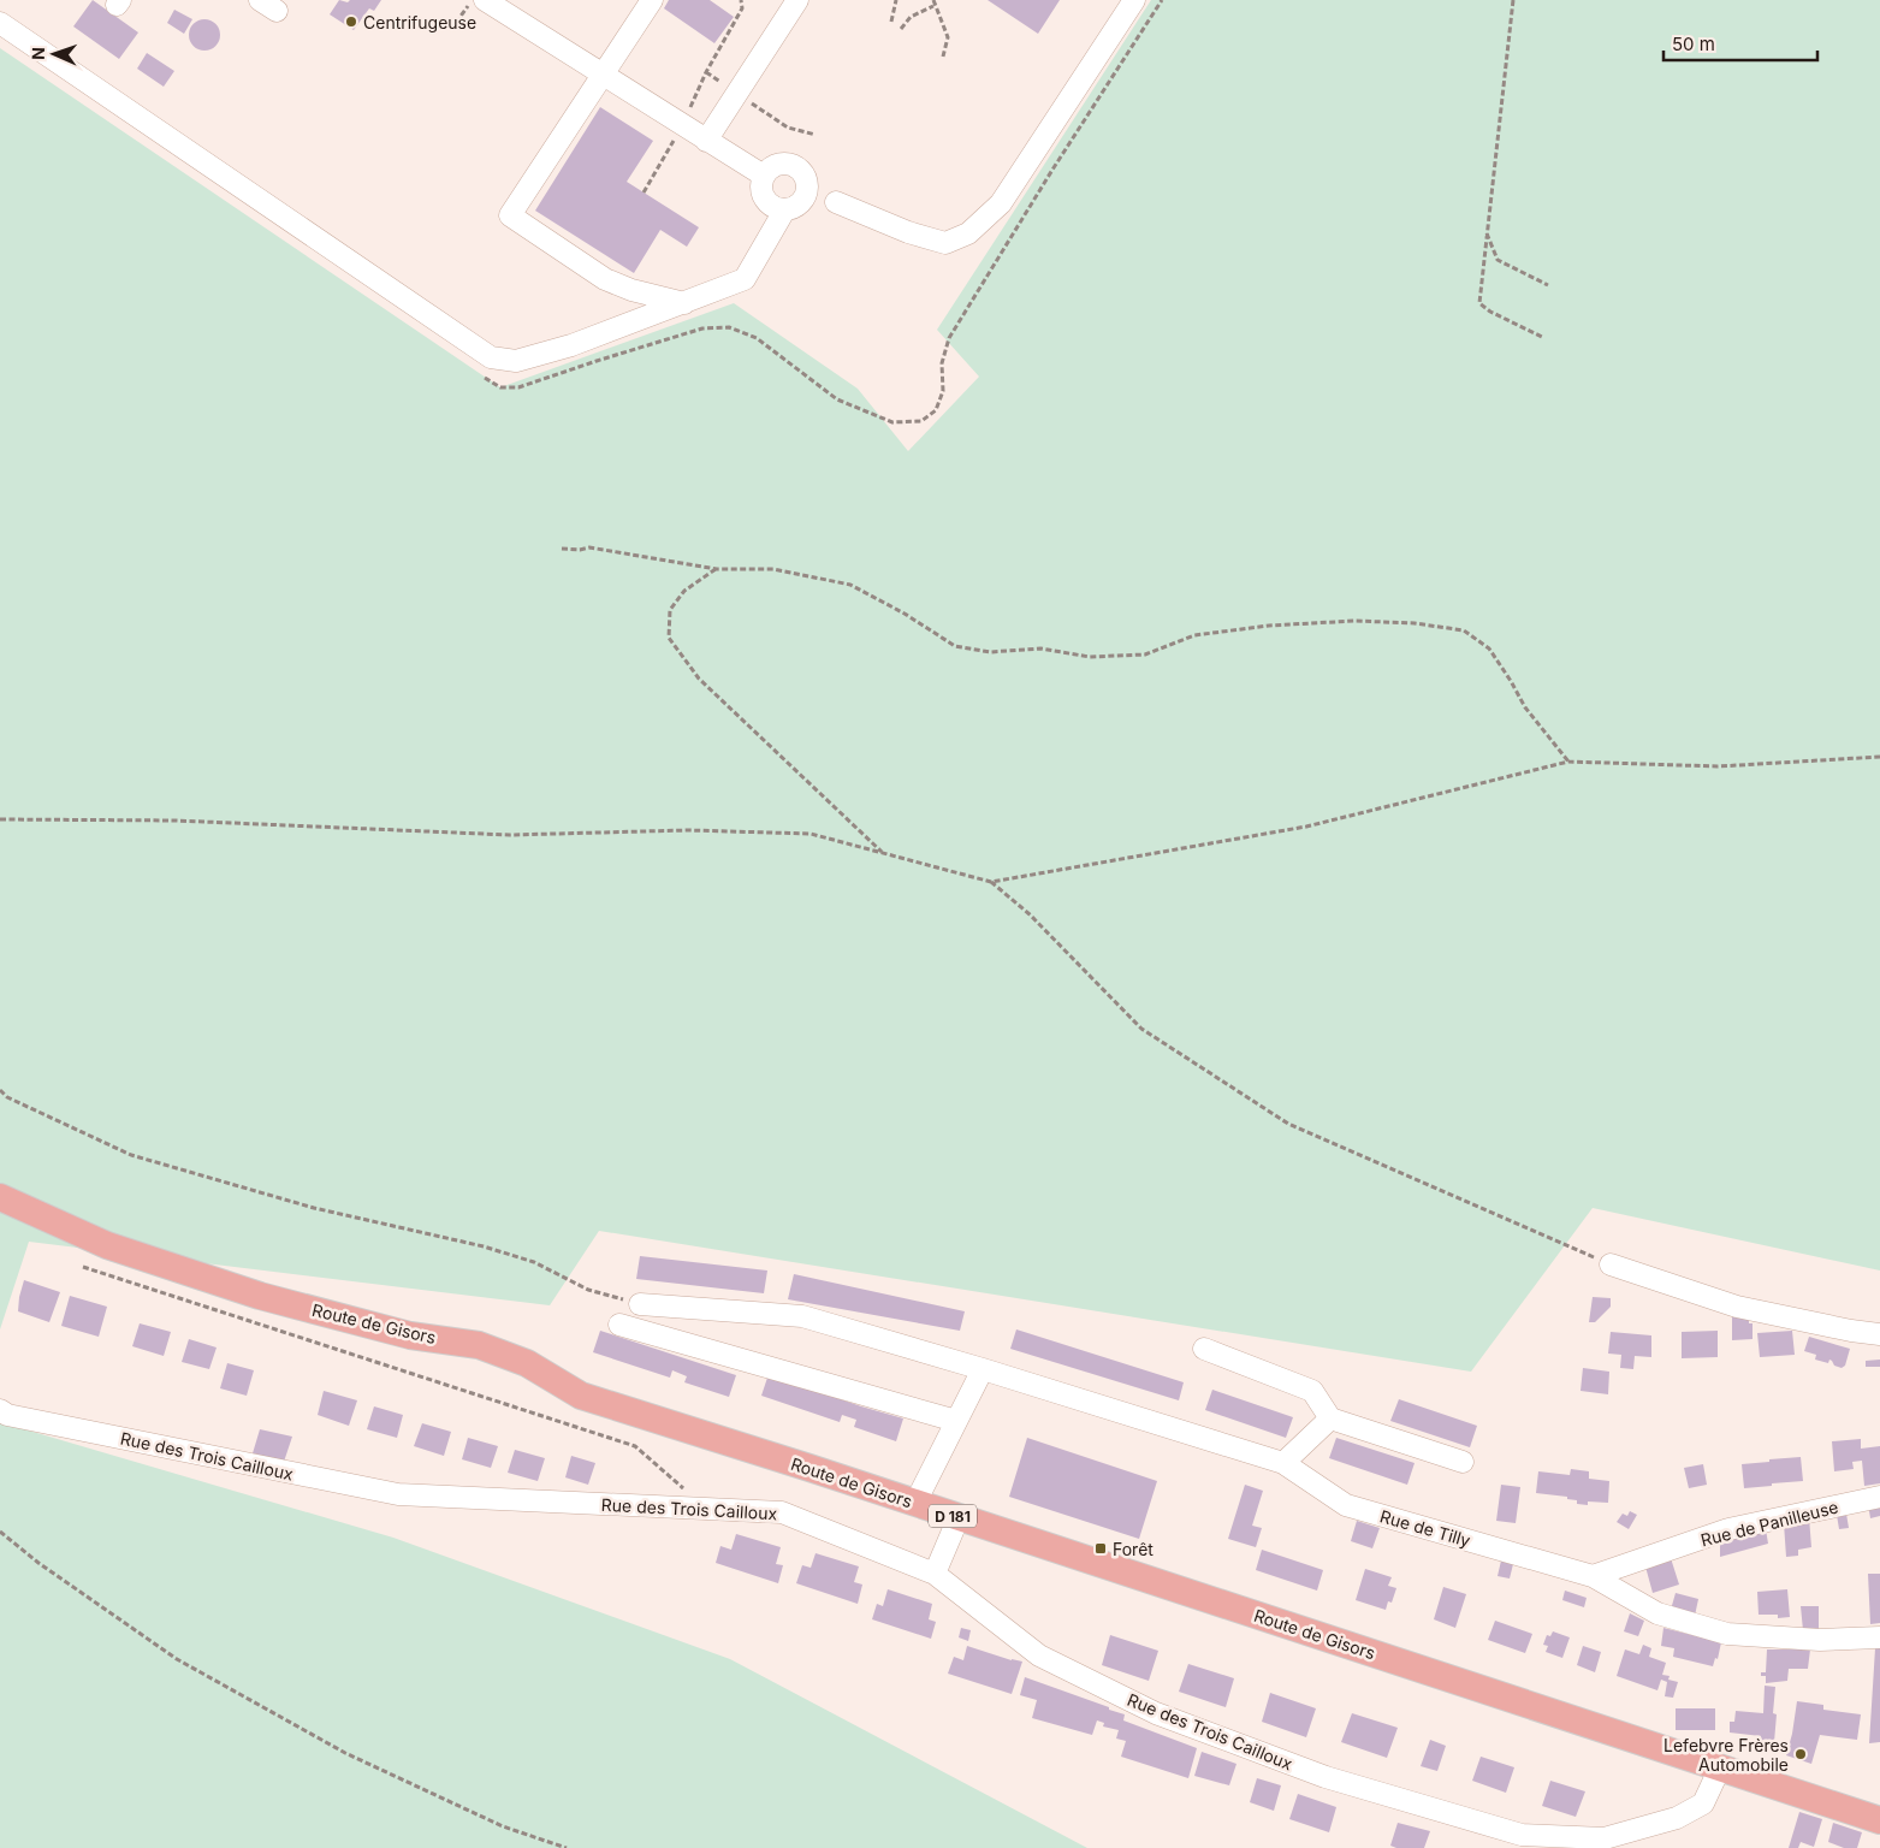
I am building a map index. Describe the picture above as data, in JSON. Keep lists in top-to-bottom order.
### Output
{
  "streets": {
    "main road": ["Route de Gisors", "D 181"],
    "street": ["Rue des Trois Cailloux", "Rue de Panilleuse", "Rue de Tilly"]
  },
  "crossings": [
    ["Route de Gisors", "Rue des Trois Cailloux"],
    ["Rue de Panilleuse", "Rue de Tilly"]
  ],
  "places": {
    "other": ["Centrifugeuse", "Lefebvre Frères Automobile"],
    "transit": ["Forêt"]
  },
  "scale_bar": "50 m",
  "north": "left"
}
